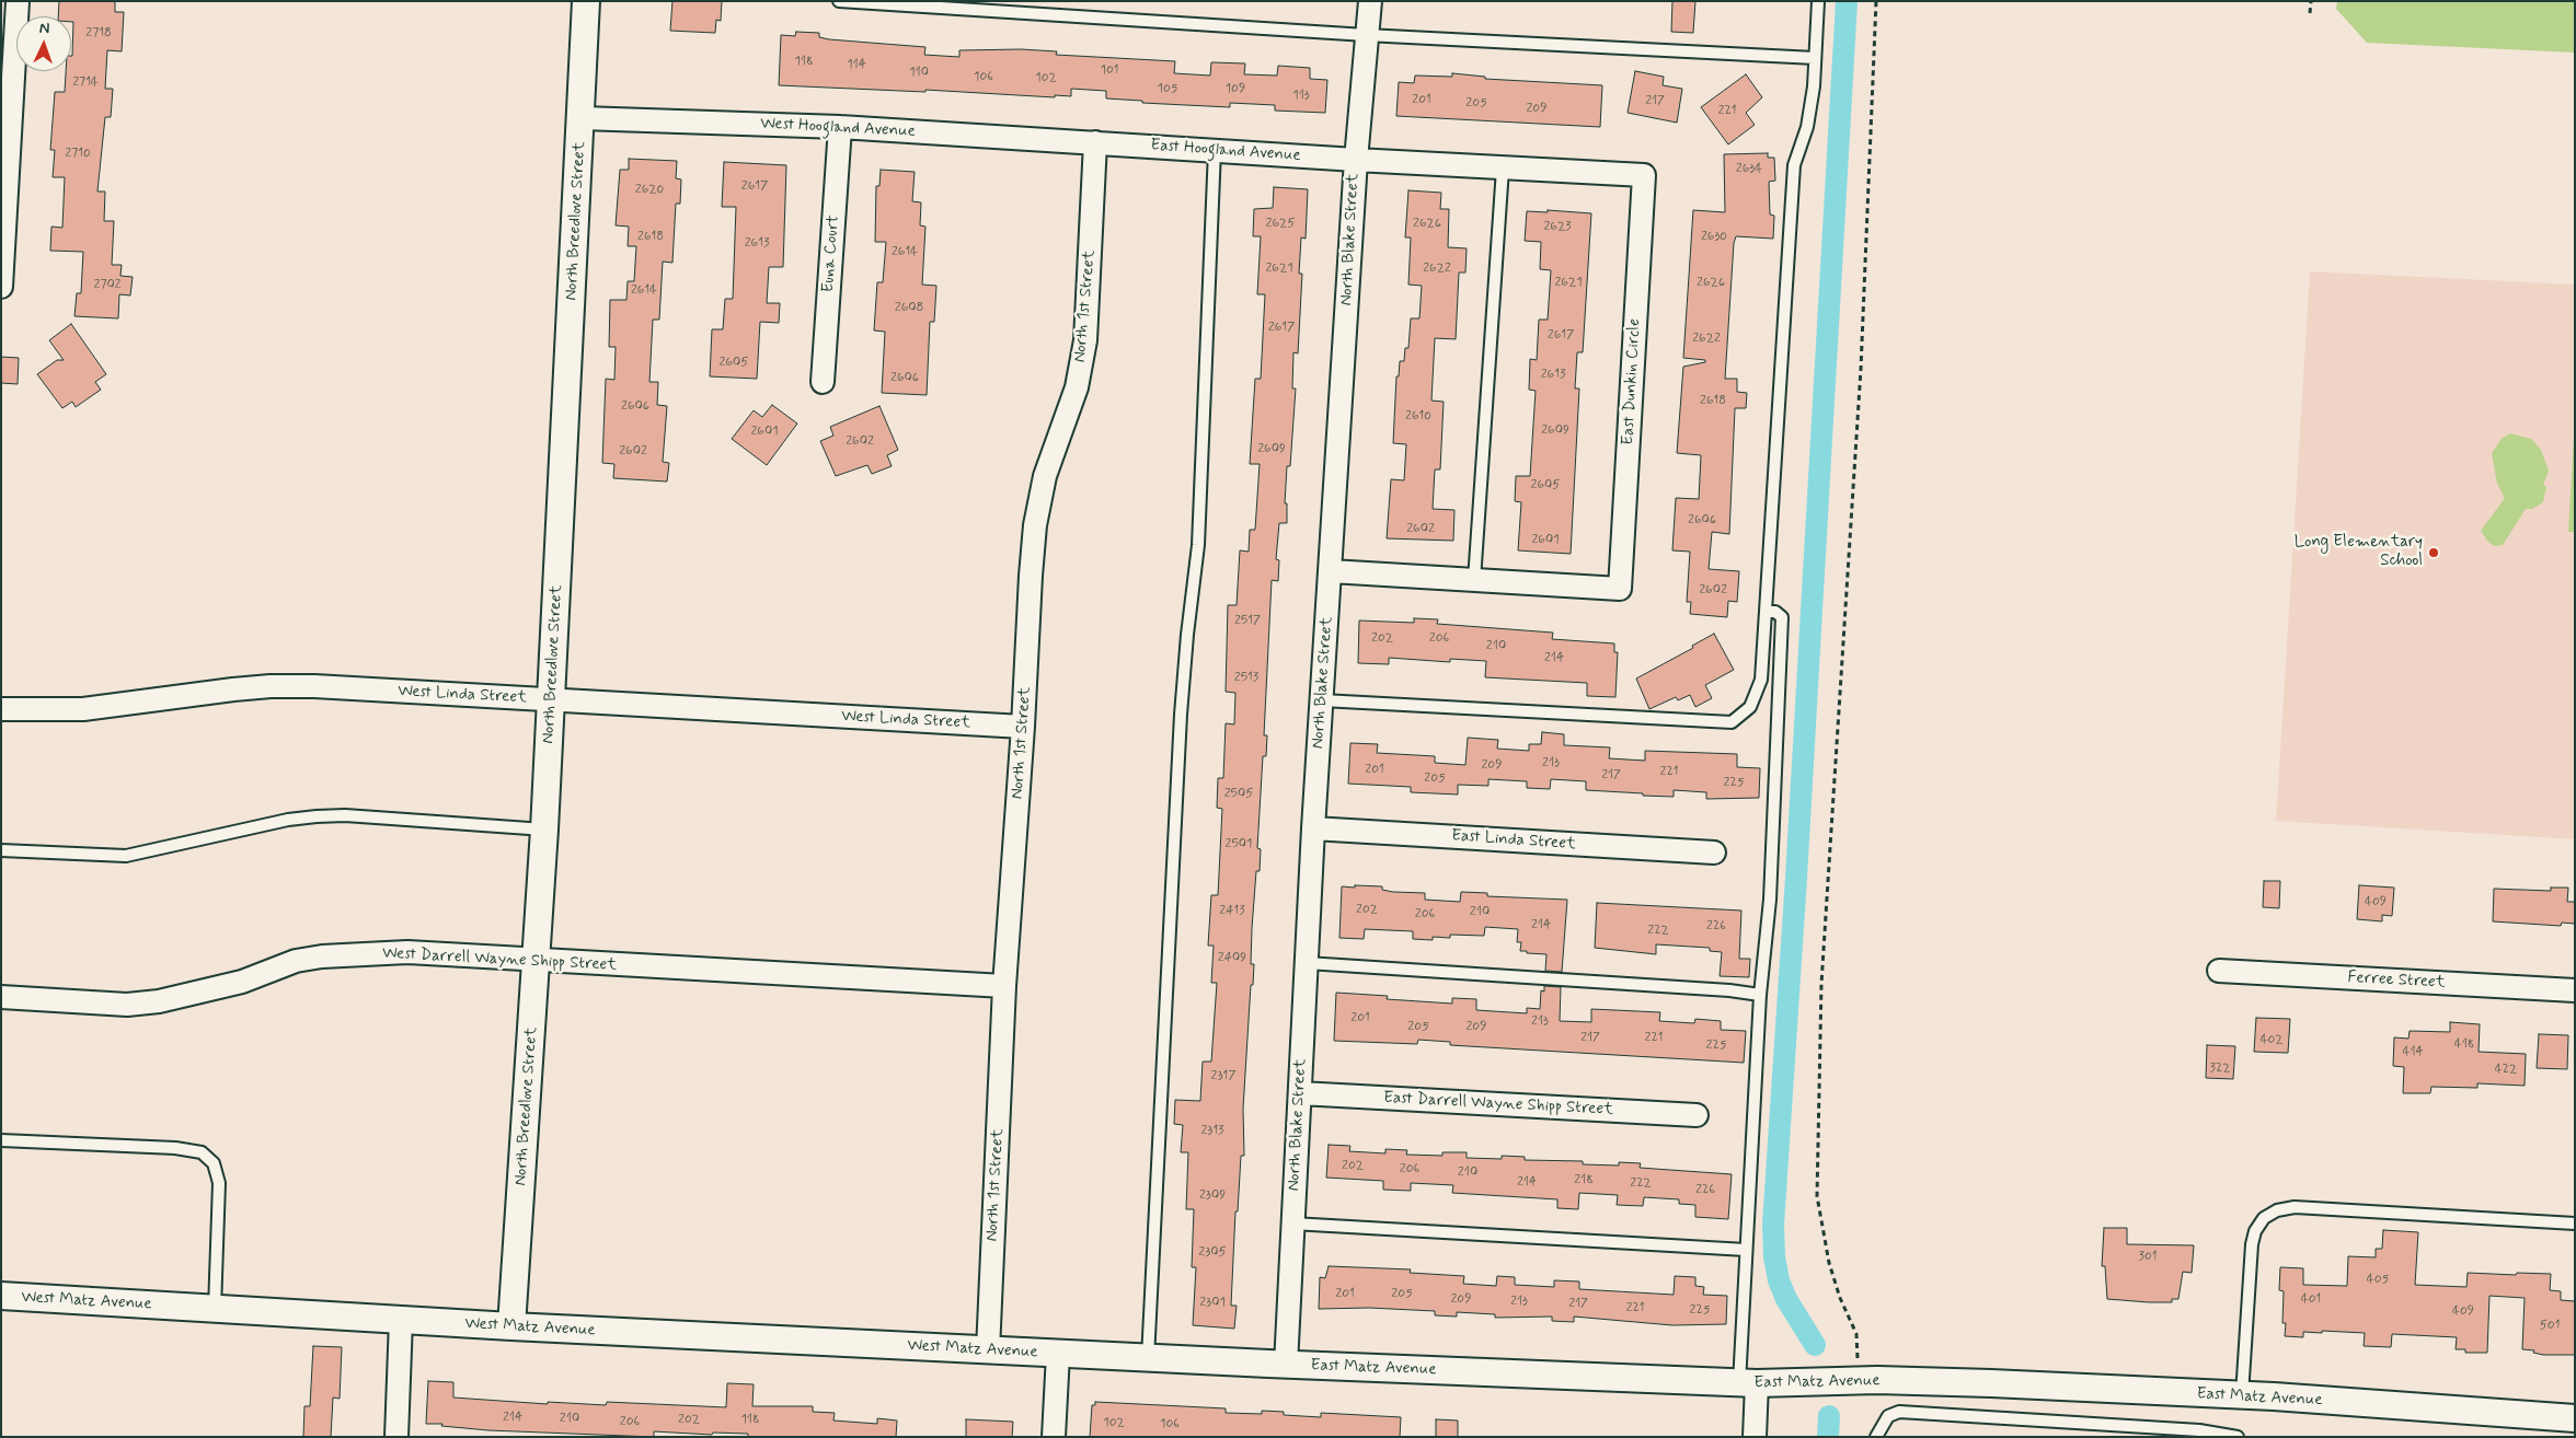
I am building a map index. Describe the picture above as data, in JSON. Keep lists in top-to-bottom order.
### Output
{
  "streets": {
    "street": [
      "West Hoogland Avenue",
      "East Hoogland Avenue",
      "North Breedlove Street",
      "North Blake Street",
      "Euna Court",
      "North 1st Street",
      "East Dunkin Circle",
      "West Linda Street",
      "East Linda Street",
      "West Darrell Wayne Shipp Street",
      "Ferree Street",
      "East Darrell Wayne Shipp Street",
      "West Matz Avenue",
      "East Matz Avenue"
    ]
  },
  "crossings": [
    ["West Hoogland Avenue", "East Hoogland Avenue"],
    ["West Hoogland Avenue", "North Breedlove Street"],
    ["West Hoogland Avenue", "Euna Court"],
    ["West Hoogland Avenue", "North 1st Street"],
    ["East Hoogland Avenue", "North Blake Street"],
    ["East Hoogland Avenue", "North 1st Street"],
    ["East Hoogland Avenue", "East Dunkin Circle"],
    ["North Breedlove Street", "West Linda Street"],
    ["North Breedlove Street", "West Darrell Wayne Shipp Street"],
    ["North Breedlove Street", "West Matz Avenue"],
    ["North Blake Street", "East Dunkin Circle"],
    ["North Blake Street", "East Linda Street"],
    ["North Blake Street", "East Darrell Wayne Shipp Street"],
    ["North Blake Street", "East Matz Avenue"],
    ["North 1st Street", "West Linda Street"],
    ["North 1st Street", "West Darrell Wayne Shipp Street"],
    ["North 1st Street", "West Matz Avenue"],
    ["West Matz Avenue", "East Matz Avenue"]
  ],
  "places": ["Long Elementary School"],
  "house_numbers": [
    "2718",
    "118",
    "114",
    "101",
    "110",
    "106",
    "102",
    "2714",
    "105",
    "109",
    "113",
    "201",
    "217",
    "205",
    "209",
    "221",
    "2710",
    "2634",
    "2617",
    "2620",
    "2625",
    "2626",
    "2623",
    "2618",
    "2630",
    "2613",
    "2614",
    "2621",
    "2622",
    "2621",
    "2626",
    "2702",
    "2614",
    "2608",
    "2617",
    "2617",
    "2622",
    "2605",
    "2613",
    "2606",
    "2618",
    "2606",
    "2610",
    "2609",
    "2601",
    "2602",
    "2609",
    "2602",
    "2605",
    "2606",
    "2602",
    "2601",
    "2602",
    "2517",
    "202",
    "206",
    "210",
    "214",
    "2513",
    "213",
    "209",
    "201",
    "221",
    "217",
    "205",
    "225",
    "2505",
    "2501",
    "409",
    "202",
    "2413",
    "210",
    "206",
    "214",
    "226",
    "222",
    "2409",
    "201",
    "213",
    "205",
    "209",
    "217",
    "221",
    "402",
    "418",
    "225",
    "414",
    "322",
    "422",
    "2317",
    "2313",
    "202",
    "206",
    "210",
    "218",
    "214",
    "222",
    "226",
    "2309",
    "2305",
    "301",
    "405",
    "201",
    "205",
    "209",
    "401",
    "213",
    "2301",
    "217",
    "221",
    "225",
    "409",
    "501",
    "214",
    "210",
    "202",
    "118",
    "206",
    "102",
    "106"
  ],
  "north": "top"
}
